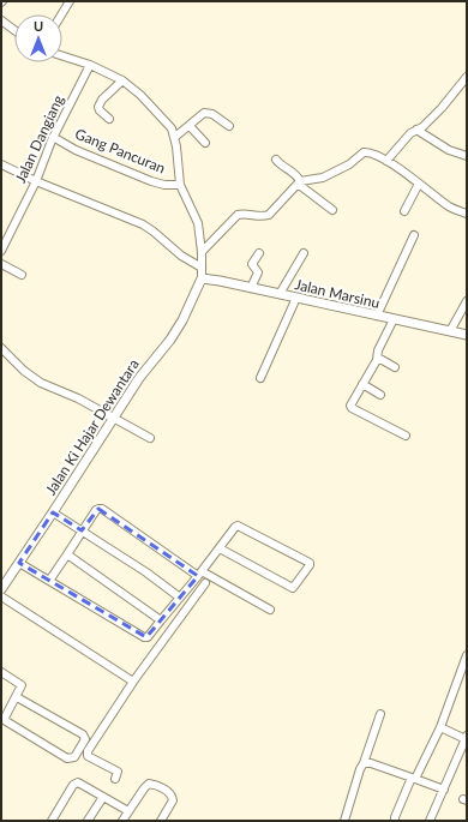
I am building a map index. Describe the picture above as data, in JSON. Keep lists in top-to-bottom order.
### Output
{
  "streets": {
    "street": [
      "Jalan Dangiang",
      "Gang Pancuran",
      "Jalan Marsinu",
      "Jalan Ki Hajar Dewantara"
    ]
  },
  "crossings": [
    ["Jalan Dangiang", "Gang Pancuran"],
    ["Jalan Marsinu", "Jalan Ki Hajar Dewantara"]
  ],
  "north": "top"
}
